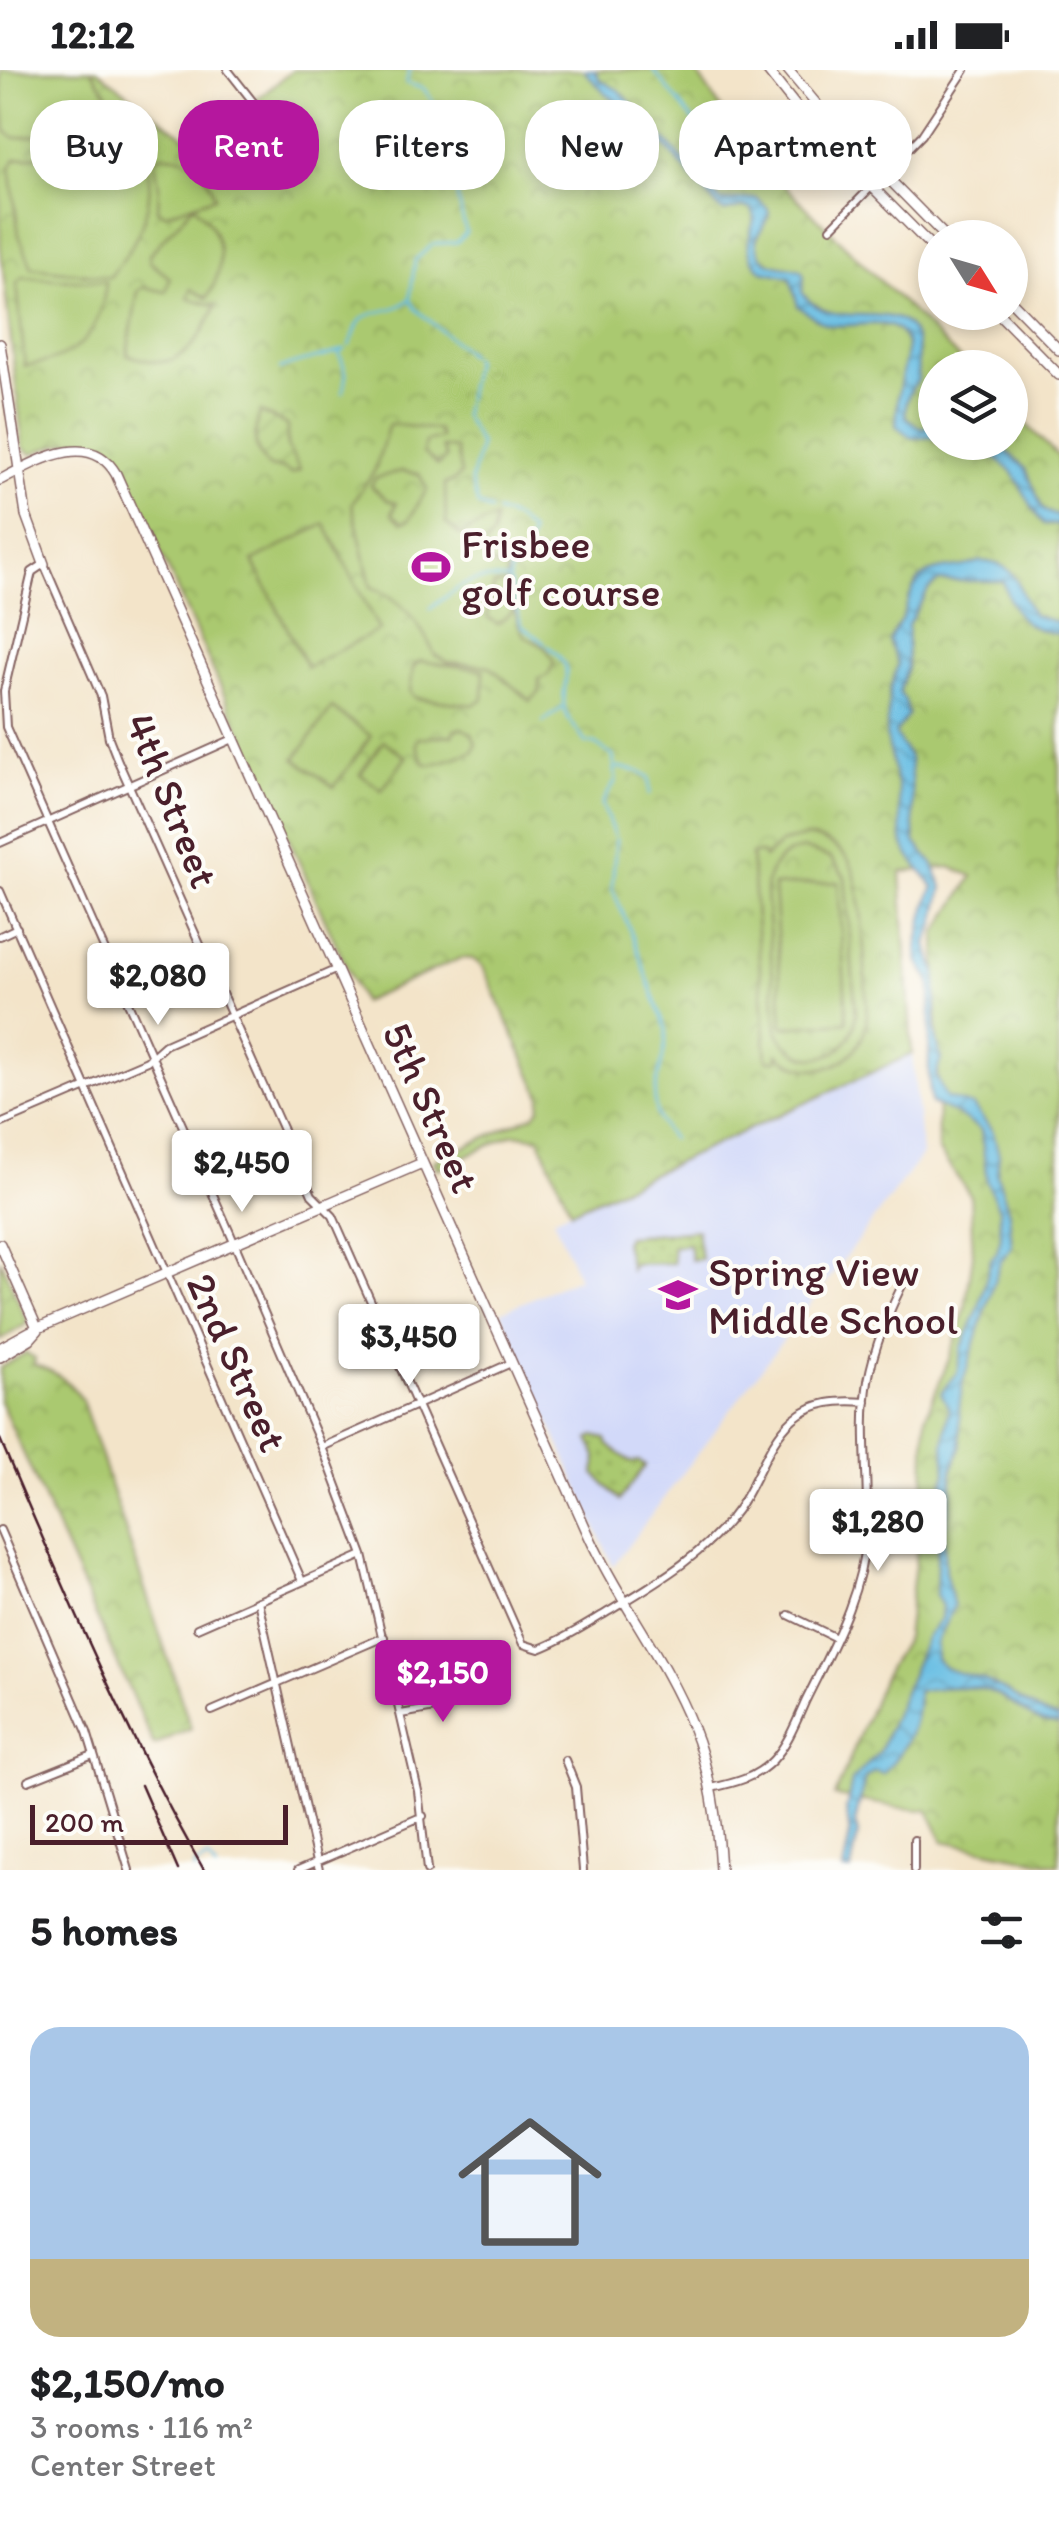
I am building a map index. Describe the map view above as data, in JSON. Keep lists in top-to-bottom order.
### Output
{
  "streets": {
    "street": ["4th Street", "5th Street", "2nd Street"]
  },
  "crossings": [
    ["4th Street", "5th Street"]
  ],
  "places": {
    "sports": ["Frisbee golf course"],
    "school or university": ["Spring View Middle School"]
  },
  "scale_bar": "200 m",
  "north": "bottom right",
  "page": {
    "status": "12:12",
    "chip": [
      "Buy",
      "Rent",
      "Filters",
      "New",
      "Apartment"
    ],
    "price": [
      "$2,080",
      "$2,450",
      "$3,450",
      "$1,280",
      "$2,150"
    ],
    "scale": "200 m",
    "heading": "5 homes",
    "list": [
      {
        "name": "$2,150/mo",
        "note": "3 rooms · 116 m² · Center Street"
      }
    ]
  }
}
